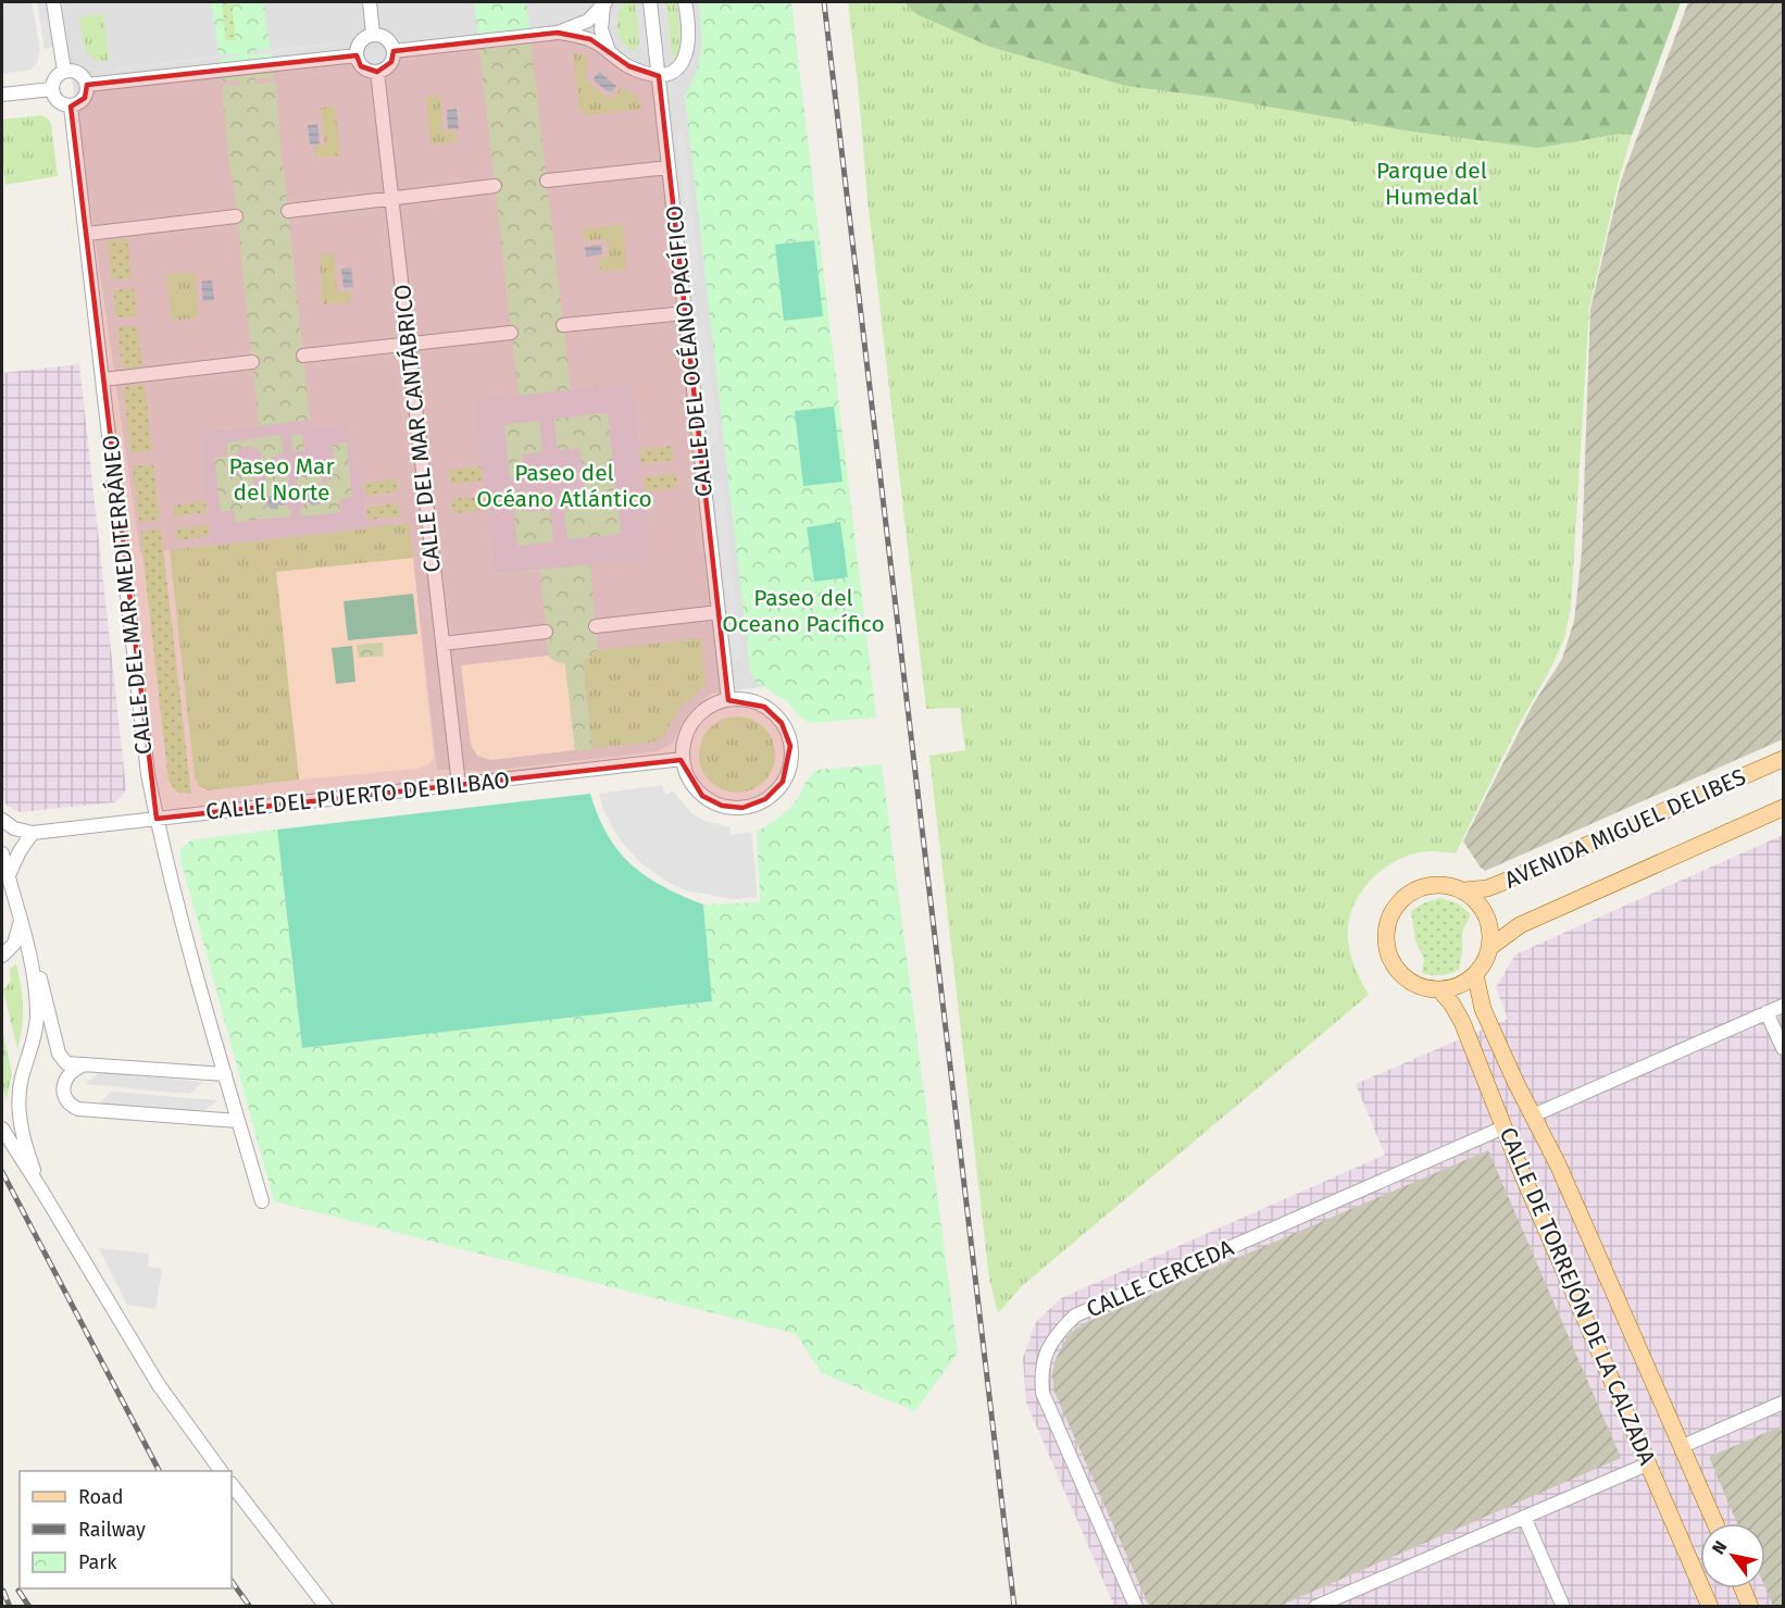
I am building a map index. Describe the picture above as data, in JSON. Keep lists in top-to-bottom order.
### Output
{
  "streets": {
    "main road": ["AVENIDA MIGUEL DELIBES", "CALLE DE TORREJÓN DE LA CALZADA"],
    "street": [
      "CALLE DEL OCÉANO PACÍFICO",
      "CALLE DEL MAR CANTÁBRICO",
      "CALLE DEL MAR MEDITERRÁNEO",
      "CALLE DEL PUERTO DE BILBAO",
      "CALLE CERCEDA"
    ]
  },
  "crossings": [
    ["CALLE DEL OCÉANO PACÍFICO", "CALLE DEL PUERTO DE BILBAO"],
    ["CALLE DEL MAR CANTÁBRICO", "CALLE DEL PUERTO DE BILBAO"],
    ["CALLE DEL MAR MEDITERRÁNEO", "CALLE DEL PUERTO DE BILBAO"],
    ["AVENIDA MIGUEL DELIBES", "CALLE DE TORREJÓN DE LA CALZADA"],
    ["CALLE CERCEDA", "CALLE DE TORREJÓN DE LA CALZADA"]
  ],
  "parks": [
    "Parque del Humedal",
    "Paseo Mar del Norte",
    "Paseo del Océano Atlántico",
    "Paseo del Oceano Pacífico"
  ],
  "legend": ["Road", "Railway", "Park"],
  "north": "top left"
}
